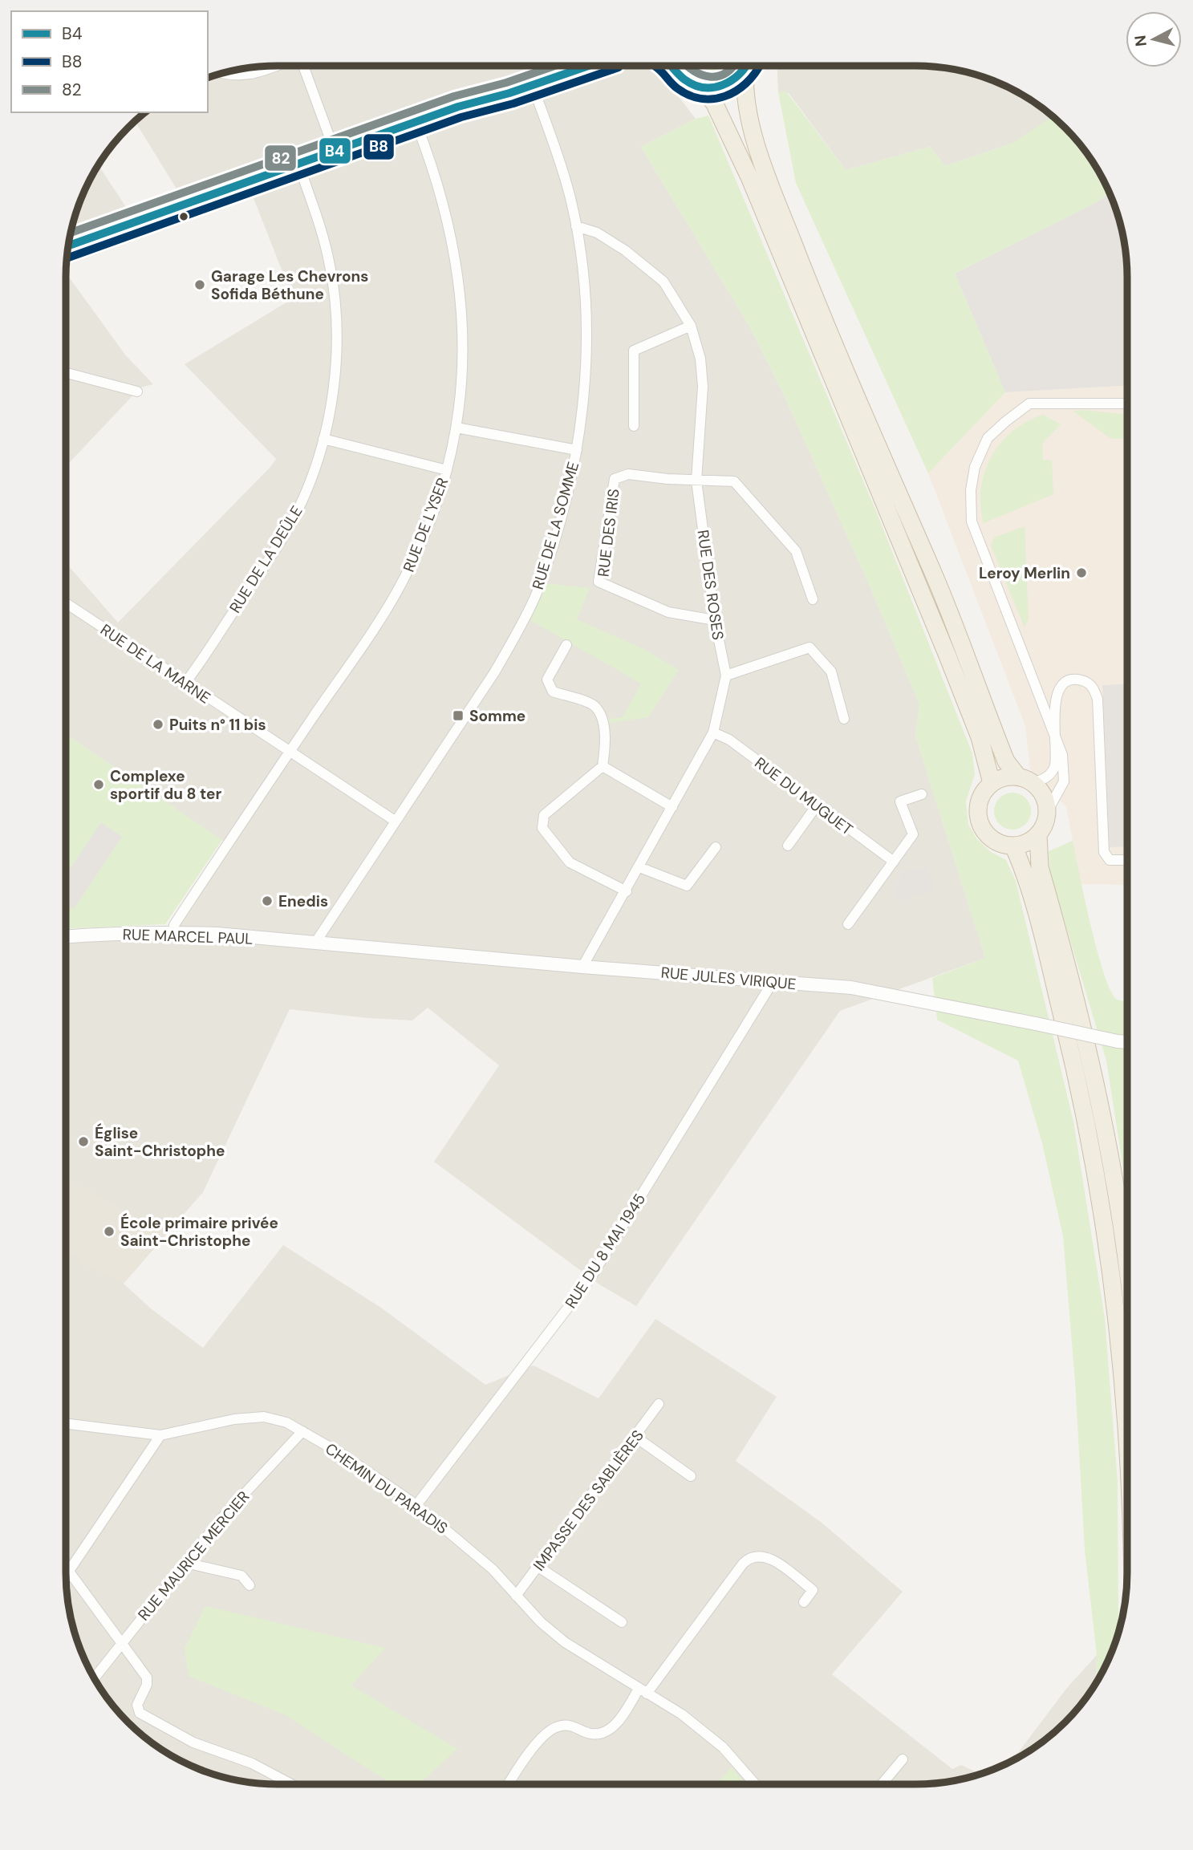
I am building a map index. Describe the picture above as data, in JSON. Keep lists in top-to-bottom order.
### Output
{
  "streets": {
    "street": [
      "RUE DE L'YSER",
      "RUE DE LA SOMME",
      "RUE DES IRIS",
      "RUE DE LA DEÛLE",
      "RUE DES ROSES",
      "RUE DE LA MARNE",
      "RUE DU MUGUET",
      "RUE MARCEL PAUL",
      "RUE JULES VIRIQUE",
      "RUE DU 8 MAI 1945",
      "CHEMIN DU PARADIS",
      "IMPASSE DES SABLIÈRES",
      "RUE MAURICE MERCIER"
    ]
  },
  "crossings": [
    ["RUE DE L'YSER", "RUE DE LA MARNE"],
    ["RUE DE L'YSER", "RUE MARCEL PAUL"],
    ["RUE DE LA SOMME", "RUE DES ROSES"],
    ["RUE DE LA SOMME", "RUE DE LA MARNE"],
    ["RUE DE LA SOMME", "RUE MARCEL PAUL"],
    ["RUE DE LA SOMME", "RUE JULES VIRIQUE"],
    ["RUE DES IRIS", "RUE DES ROSES"],
    ["RUE DE LA DEÛLE", "RUE DE LA MARNE"],
    ["RUE DES ROSES", "RUE DU MUGUET"],
    ["RUE DES ROSES", "RUE JULES VIRIQUE"],
    ["RUE MARCEL PAUL", "RUE JULES VIRIQUE"],
    ["RUE JULES VIRIQUE", "RUE DU 8 MAI 1945"],
    ["RUE DU 8 MAI 1945", "CHEMIN DU PARADIS"],
    ["CHEMIN DU PARADIS", "IMPASSE DES SABLIÈRES"],
    ["CHEMIN DU PARADIS", "RUE MAURICE MERCIER"]
  ],
  "places": {
    "other": [
      "Garage Les Chevrons Sofida Béthune",
      "Leroy Merlin",
      "Puits n° 11 bis",
      "Complexe sportif du 8 ter",
      "Enedis",
      "Église Saint-Christophe",
      "École primaire privée Saint-Christophe"
    ],
    "transit": ["Somme"]
  },
  "lines": ["transit line B4", "transit line B8", "transit line 82"],
  "legend": ["B4", "B8", "82"],
  "north": "left"
}
